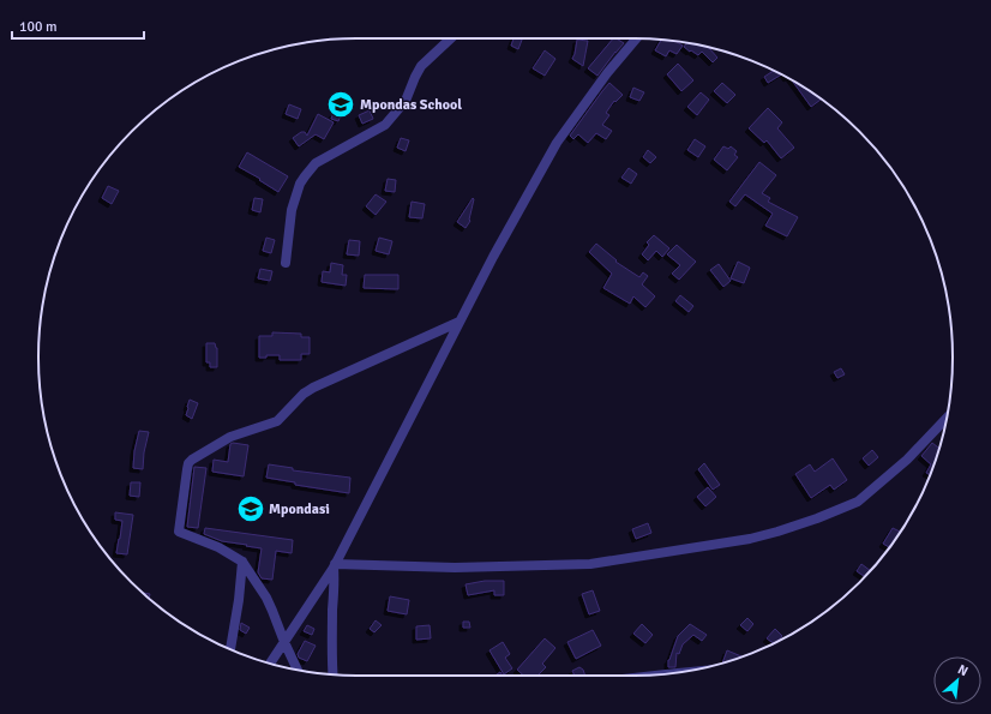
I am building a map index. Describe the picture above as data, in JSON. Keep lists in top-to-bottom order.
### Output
{
  "places": {
    "school or university": ["Mpondas School", "Mpondasi"]
  },
  "scale_bar": "100 m",
  "north": "top right"
}
